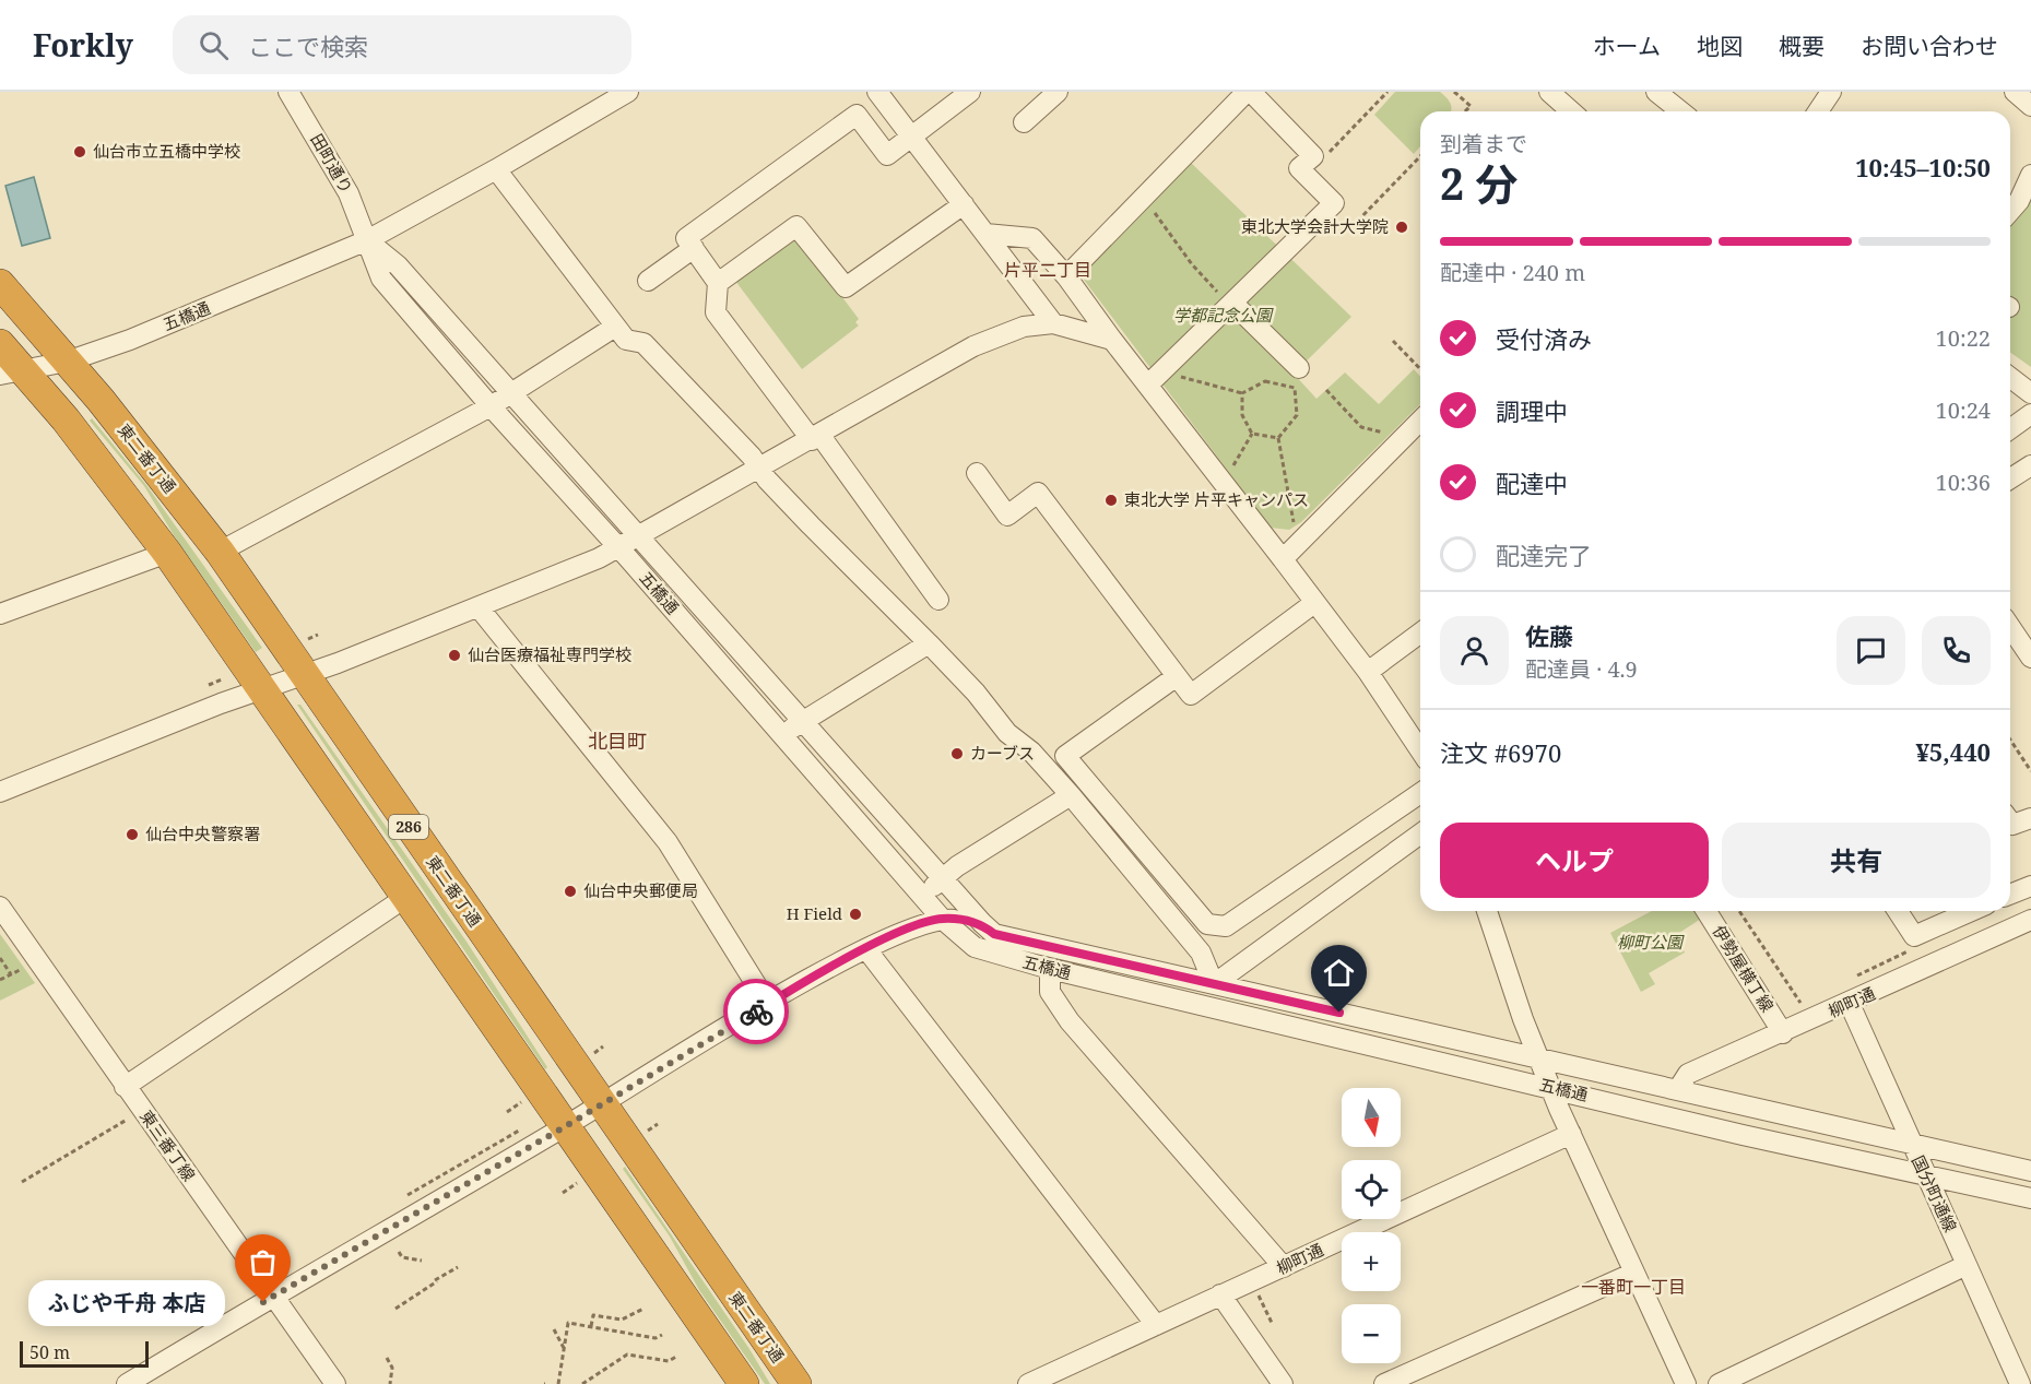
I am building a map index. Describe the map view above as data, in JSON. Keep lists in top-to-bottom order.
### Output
{
  "streets": {
    "highway": ["東二番丁通", "286"],
    "street": [
      "田町通り",
      "五橋通",
      "伊勢屋横丁線",
      "柳町通",
      "東三番丁線",
      "国分町通線"
    ]
  },
  "crossings": [
    ["田町通り", "五橋通"],
    ["五橋通", "東二番丁通"],
    ["五橋通", "286"],
    ["五橋通", "柳町通"],
    ["五橋通", "国分町通線"],
    ["伊勢屋横丁線", "柳町通"],
    ["柳町通", "国分町通線"]
  ],
  "districts": ["片平二丁目", "北目町", "一番町一丁目"],
  "parks": ["学都記念公園", "柳町公園"],
  "places": [
    "仙台市立五橋中学校",
    "東北大学会計大学院",
    "東北大学 片平キャンパス",
    "仙台医療福祉専門学校",
    "カーブス",
    "仙台中央警察署",
    "仙台中央郵便局",
    "H Field",
    "ふじや千舟 本店"
  ],
  "scale_bar": "50 m",
  "north": "bottom",
  "page": {
    "header": "Forkly",
    "search": "ここで検索",
    "nav": [
      "ホーム",
      "地図",
      "概要",
      "お問い合わせ"
    ],
    "heading": ["2 分", "到着まで", "10:45–10:50"],
    "panel": [
      "佐藤",
      "配達員 · 4.9",
      "注文 #6970",
      "¥5,440"
    ],
    "bar": "配達中 · 240 m",
    "list": [
      ["受付済み", "10:22"],
      ["調理中", "10:24"],
      ["配達中", "10:36"],
      "配達完了"
    ],
    "buttons": ["ヘルプ", "共有"],
    "map_buttons": ["+", "−"],
    "bubble": "ふじや千舟 本店",
    "scale": "50 m"
  }
}
